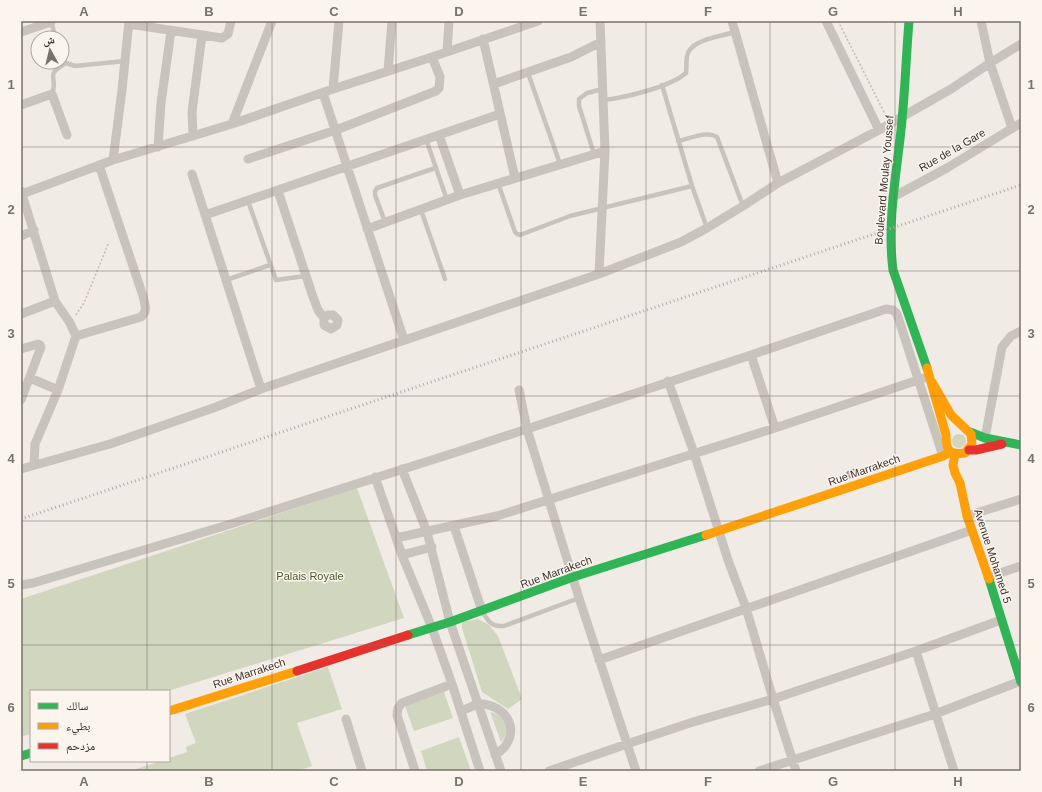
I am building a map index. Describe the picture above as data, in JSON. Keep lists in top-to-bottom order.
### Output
{
  "streets": {
    "main road": ["Boulevard Moulay Youssef", "Rue Marrakech", "Avenue Mohamed 5"],
    "street": ["Rue de la Gare"]
  },
  "crossings": [
    ["Rue de la Gare", "Boulevard Moulay Youssef"],
    ["Rue Marrakech", "Avenue Mohamed 5"]
  ],
  "parks": ["Palais Royale"],
  "legend": ["سالك", "بطيء", "مزدحم"],
  "north": "top",
  "grid": {
    "columns": [
      "A",
      "B",
      "C",
      "D",
      "E",
      "F",
      "G",
      "H"
    ],
    "rows": [
      "1",
      "2",
      "3",
      "4",
      "5",
      "6"
    ]
  }
}
